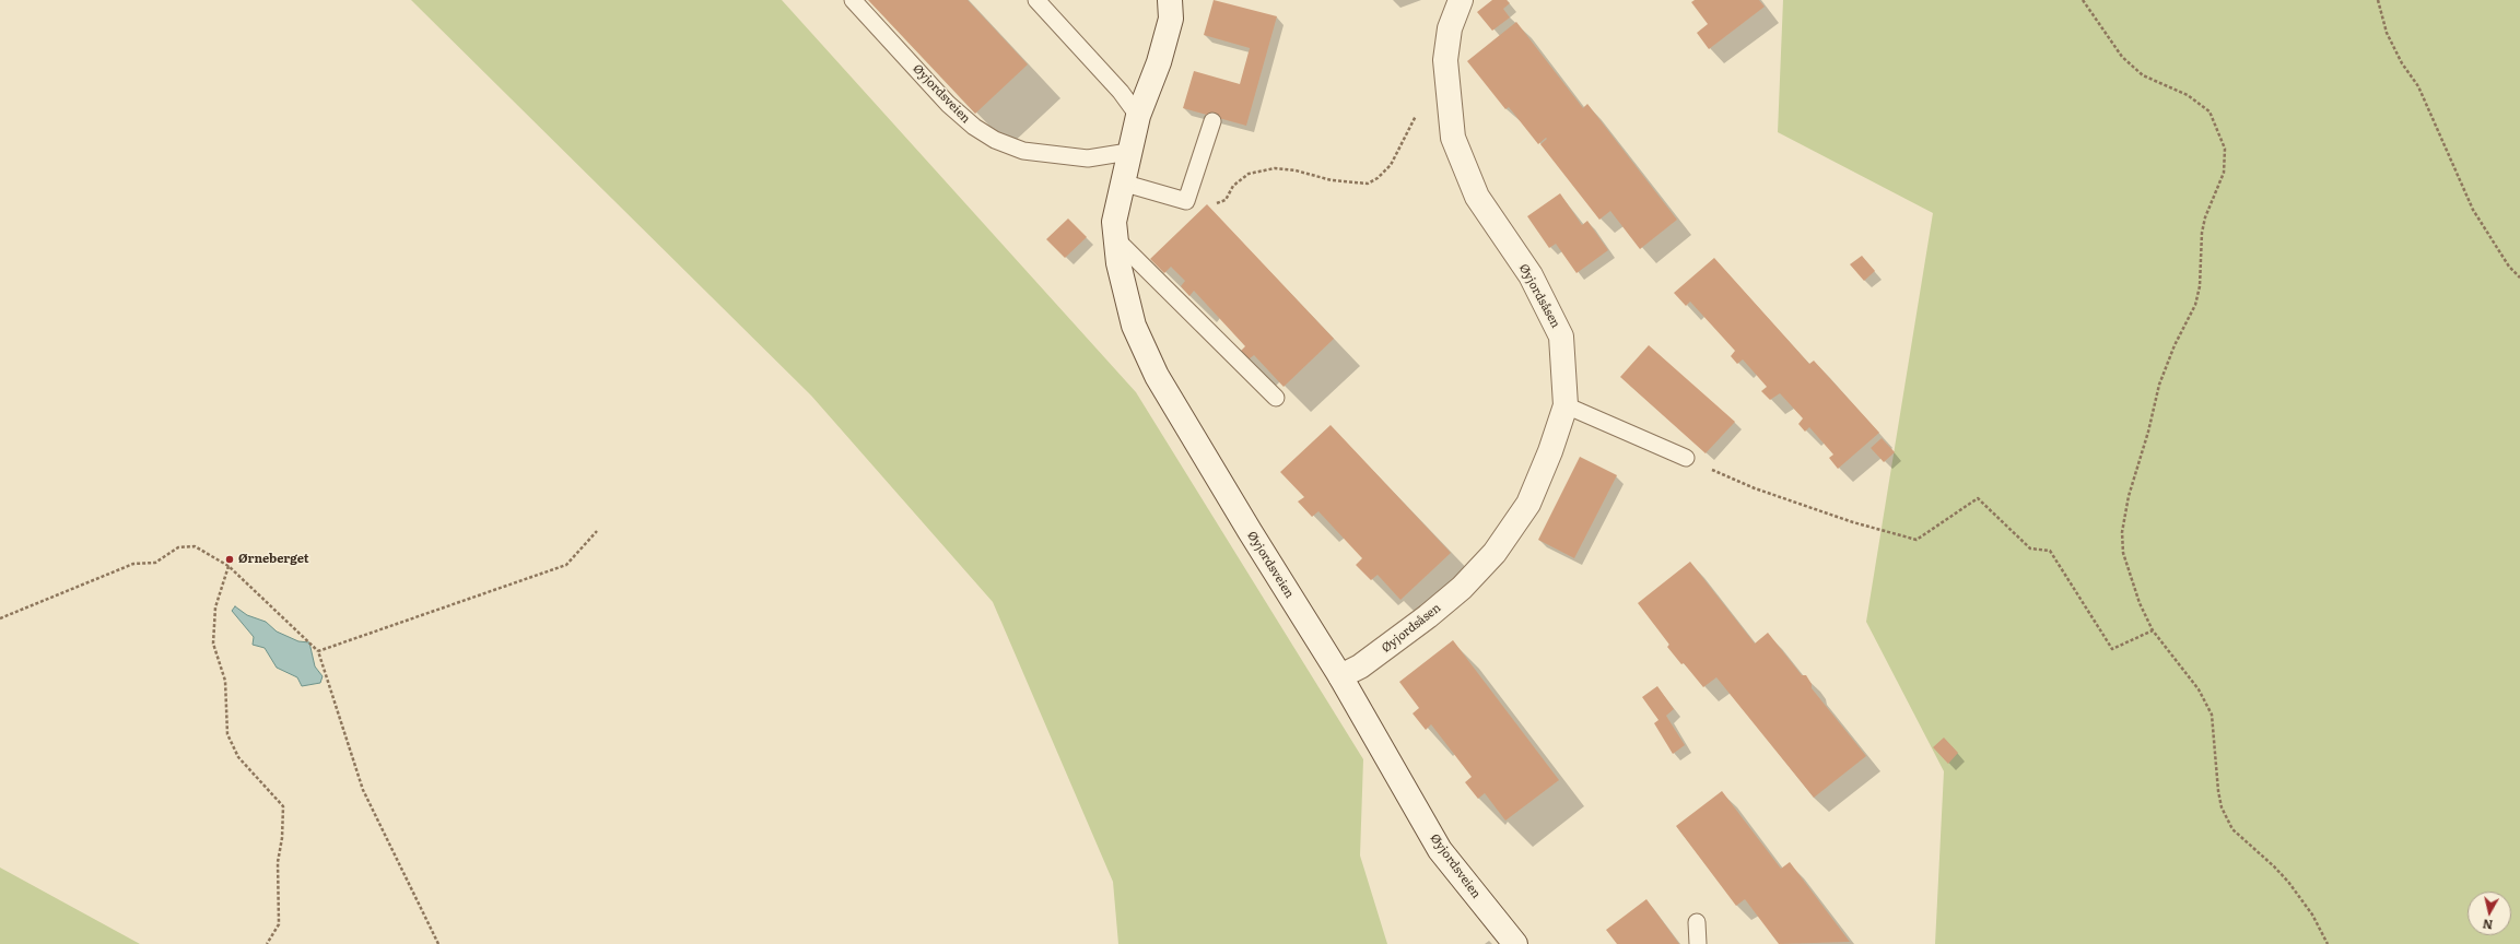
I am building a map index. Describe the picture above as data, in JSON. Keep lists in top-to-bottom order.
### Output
{
  "streets": {
    "street": ["Øyjordsveien", "Øyjordsåsen"]
  },
  "crossings": [
    ["Øyjordsveien", "Øyjordsåsen"]
  ],
  "places": ["Ørneberget"],
  "north": "bottom"
}
